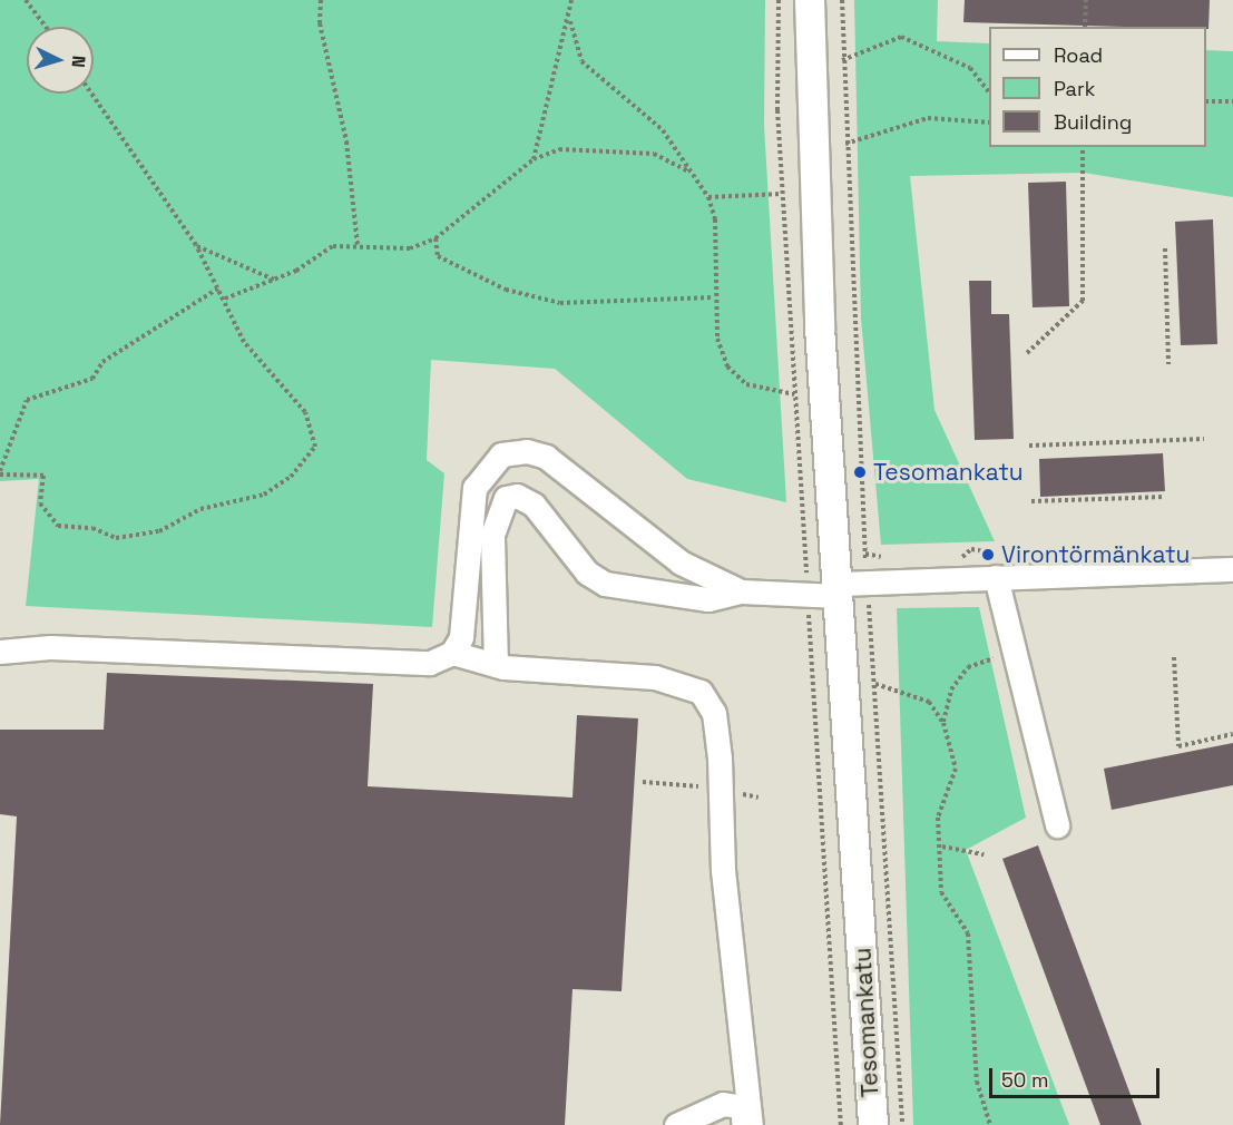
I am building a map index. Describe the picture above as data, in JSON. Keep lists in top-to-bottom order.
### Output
{
  "streets": {
    "main road": ["Tesomankatu"]
  },
  "places": ["Tesomankatu", "Virontörmänkatu"],
  "legend": ["Road", "Park", "Building"],
  "scale_bar": "50 m",
  "north": "right"
}
